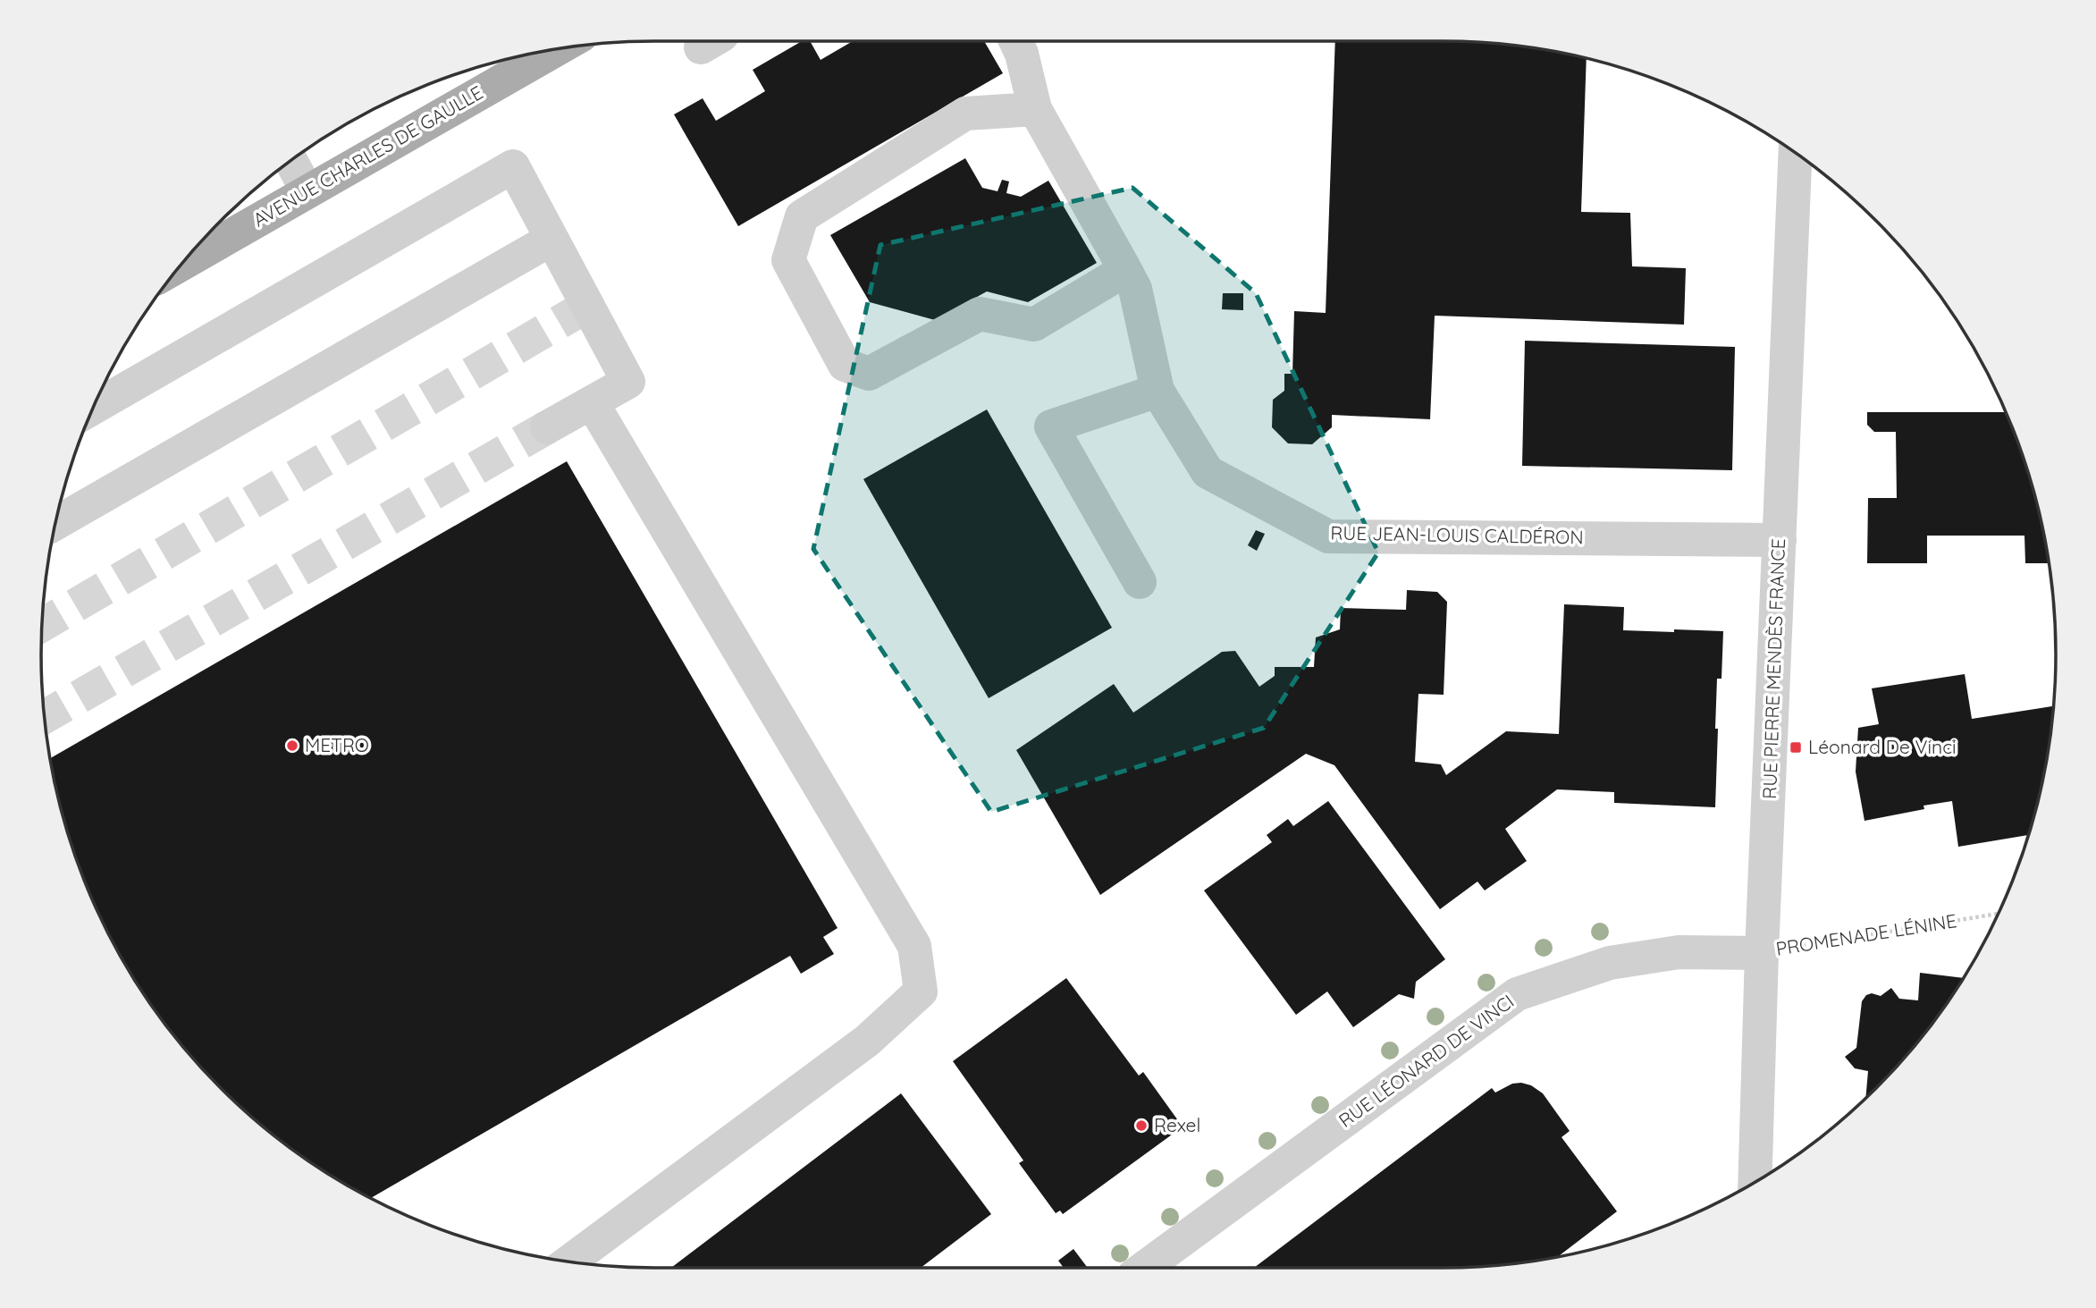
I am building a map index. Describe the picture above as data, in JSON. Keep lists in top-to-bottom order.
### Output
{
  "streets": {
    "main road": ["AVENUE CHARLES DE GAULLE"],
    "street": ["RUE JEAN-LOUIS CALDÉRON", "RUE PIERRE MENDÈS FRANCE", "RUE LÉONARD DE VINCI"],
    "path": ["PROMENADE LÉNINE"]
  },
  "crossings": [
    ["RUE JEAN-LOUIS CALDÉRON", "RUE PIERRE MENDÈS FRANCE"],
    ["RUE PIERRE MENDÈS FRANCE", "PROMENADE LÉNINE"],
    ["RUE PIERRE MENDÈS FRANCE", "RUE LÉONARD DE VINCI"],
    ["PROMENADE LÉNINE", "RUE LÉONARD DE VINCI"]
  ],
  "places": {
    "other": ["METRO", "Rexel"],
    "transit": ["Léonard De Vinci"]
  }
}
